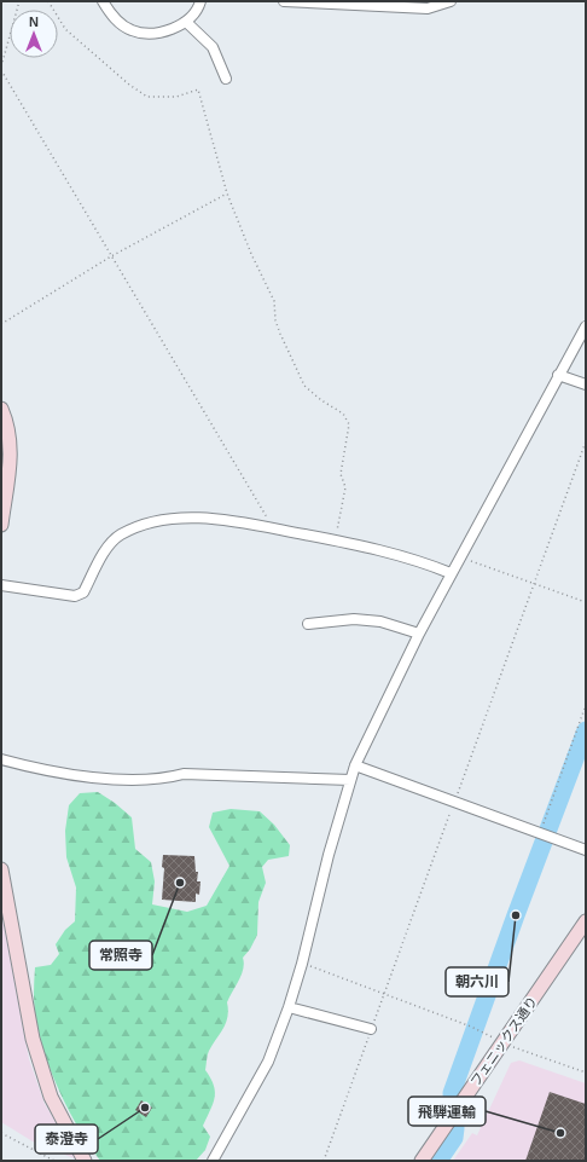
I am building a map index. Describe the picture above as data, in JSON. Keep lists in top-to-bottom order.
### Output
{
  "streets": {
    "street": ["フェニックス通り"]
  },
  "places": [
    "常照寺",
    "朝六川",
    "泰澄寺",
    "飛騨運輸"
  ],
  "north": "top"
}
